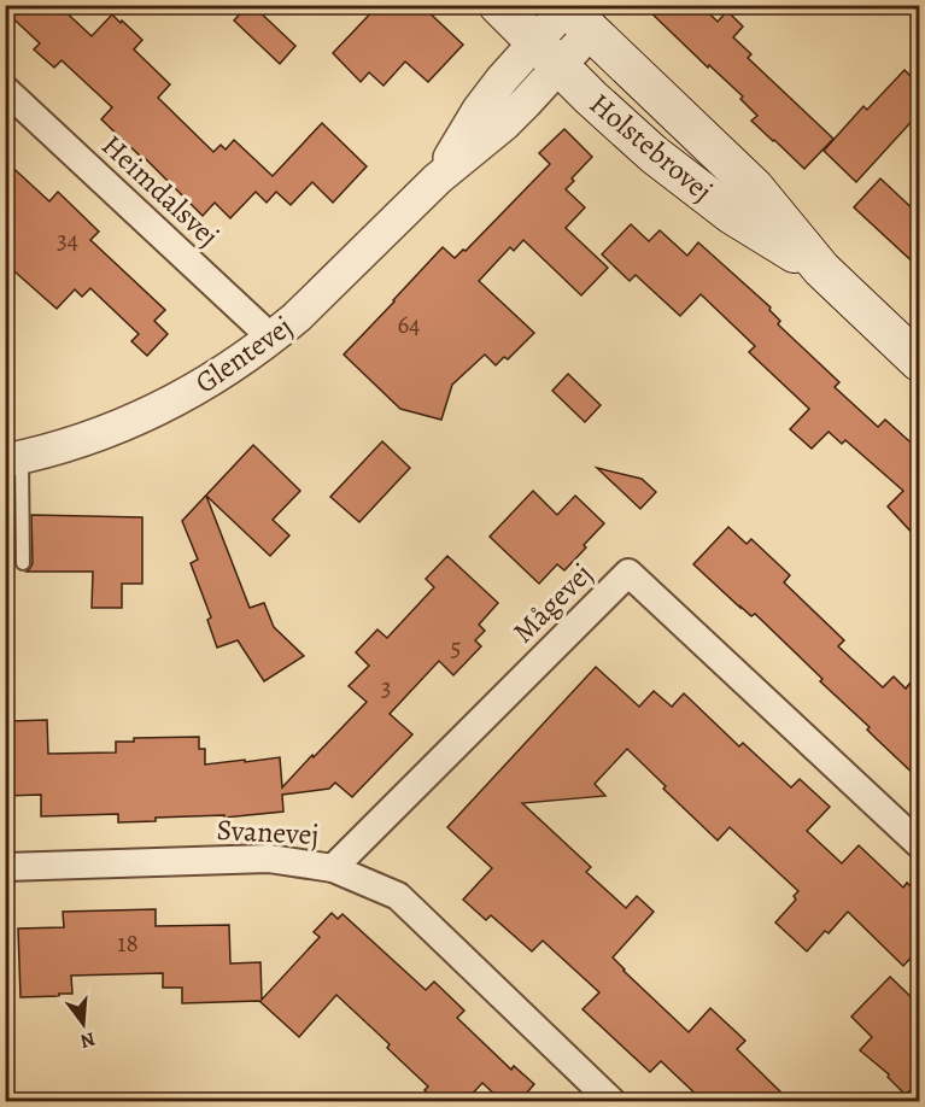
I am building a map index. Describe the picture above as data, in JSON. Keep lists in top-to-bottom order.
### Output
{
  "streets": {
    "main road": ["Holstebrovej"],
    "street": [
      "Heimdalsvej",
      "Glentevej",
      "Mågevej",
      "Svanevej"
    ]
  },
  "crossings": [
    ["Holstebrovej", "Glentevej"],
    ["Heimdalsvej", "Glentevej"],
    ["Mågevej", "Svanevej"]
  ],
  "house_numbers": [
    "34",
    "64",
    "5",
    "3",
    "18"
  ],
  "north": "bottom"
}
